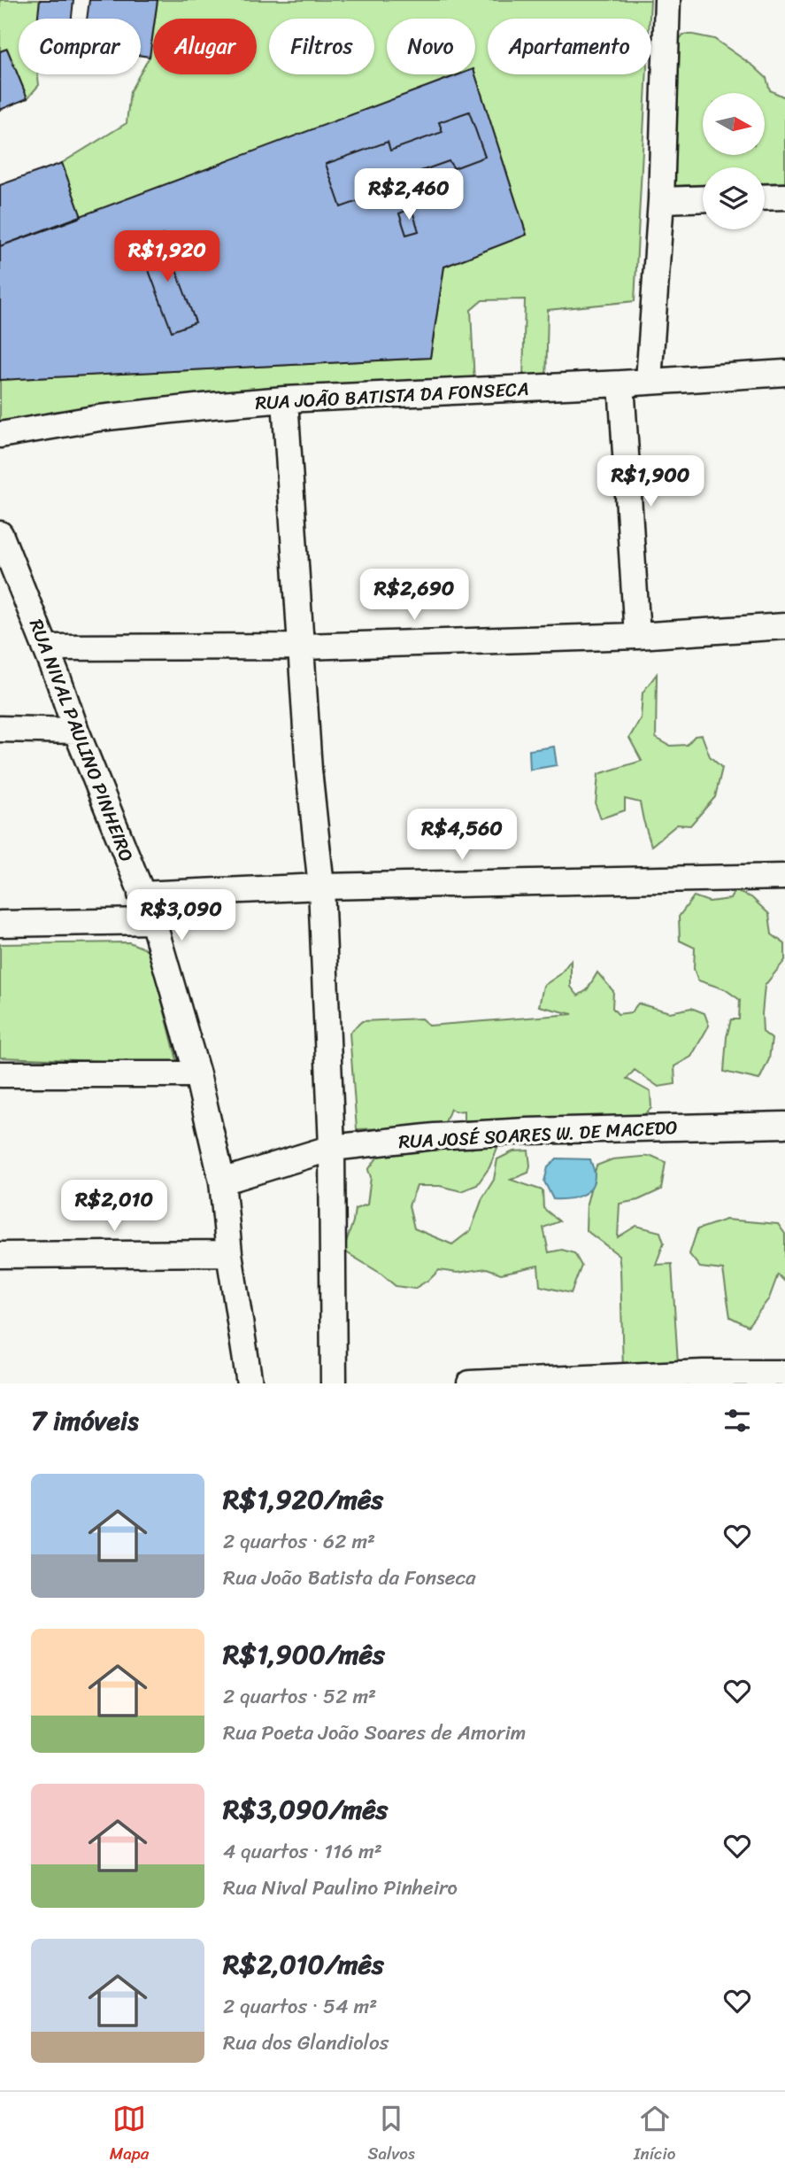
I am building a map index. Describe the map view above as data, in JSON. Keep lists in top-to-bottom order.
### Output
{
  "streets": {
    "street": ["RUA JOÃO BATISTA DA FONSECA", "RUA NIVAL PAULINO PINHEIRO", "RUA JOSÉ SOARES W. DE MACEDO"]
  },
  "crossings": [
    ["RUA NIVAL PAULINO PINHEIRO", "RUA JOSÉ SOARES W. DE MACEDO"]
  ],
  "north": "right",
  "page": {
    "chip": [
      "Comprar",
      "Alugar",
      "Filtros",
      "Novo",
      "Apartamento"
    ],
    "price": [
      "R$2,460",
      "R$1,920",
      "R$1,900",
      "R$2,690",
      "R$4,560",
      "R$3,090",
      "R$2,010"
    ],
    "heading": "7 imóveis",
    "list": [
      {
        "name": "R$1,920/mês",
        "note": "2 quartos · 62 m² · Rua João Batista da Fonseca"
      },
      {
        "name": "R$1,900/mês",
        "note": "2 quartos · 52 m² · Rua Poeta João Soares de Amorim"
      },
      {
        "name": "R$3,090/mês",
        "note": "4 quartos · 116 m² · Rua Nival Paulino Pinheiro"
      },
      {
        "name": "R$2,010/mês",
        "note": "2 quartos · 54 m² · Rua dos Glandiolos"
      }
    ],
    "tabs": ["Mapa", "Salvos", "Início"]
  }
}
